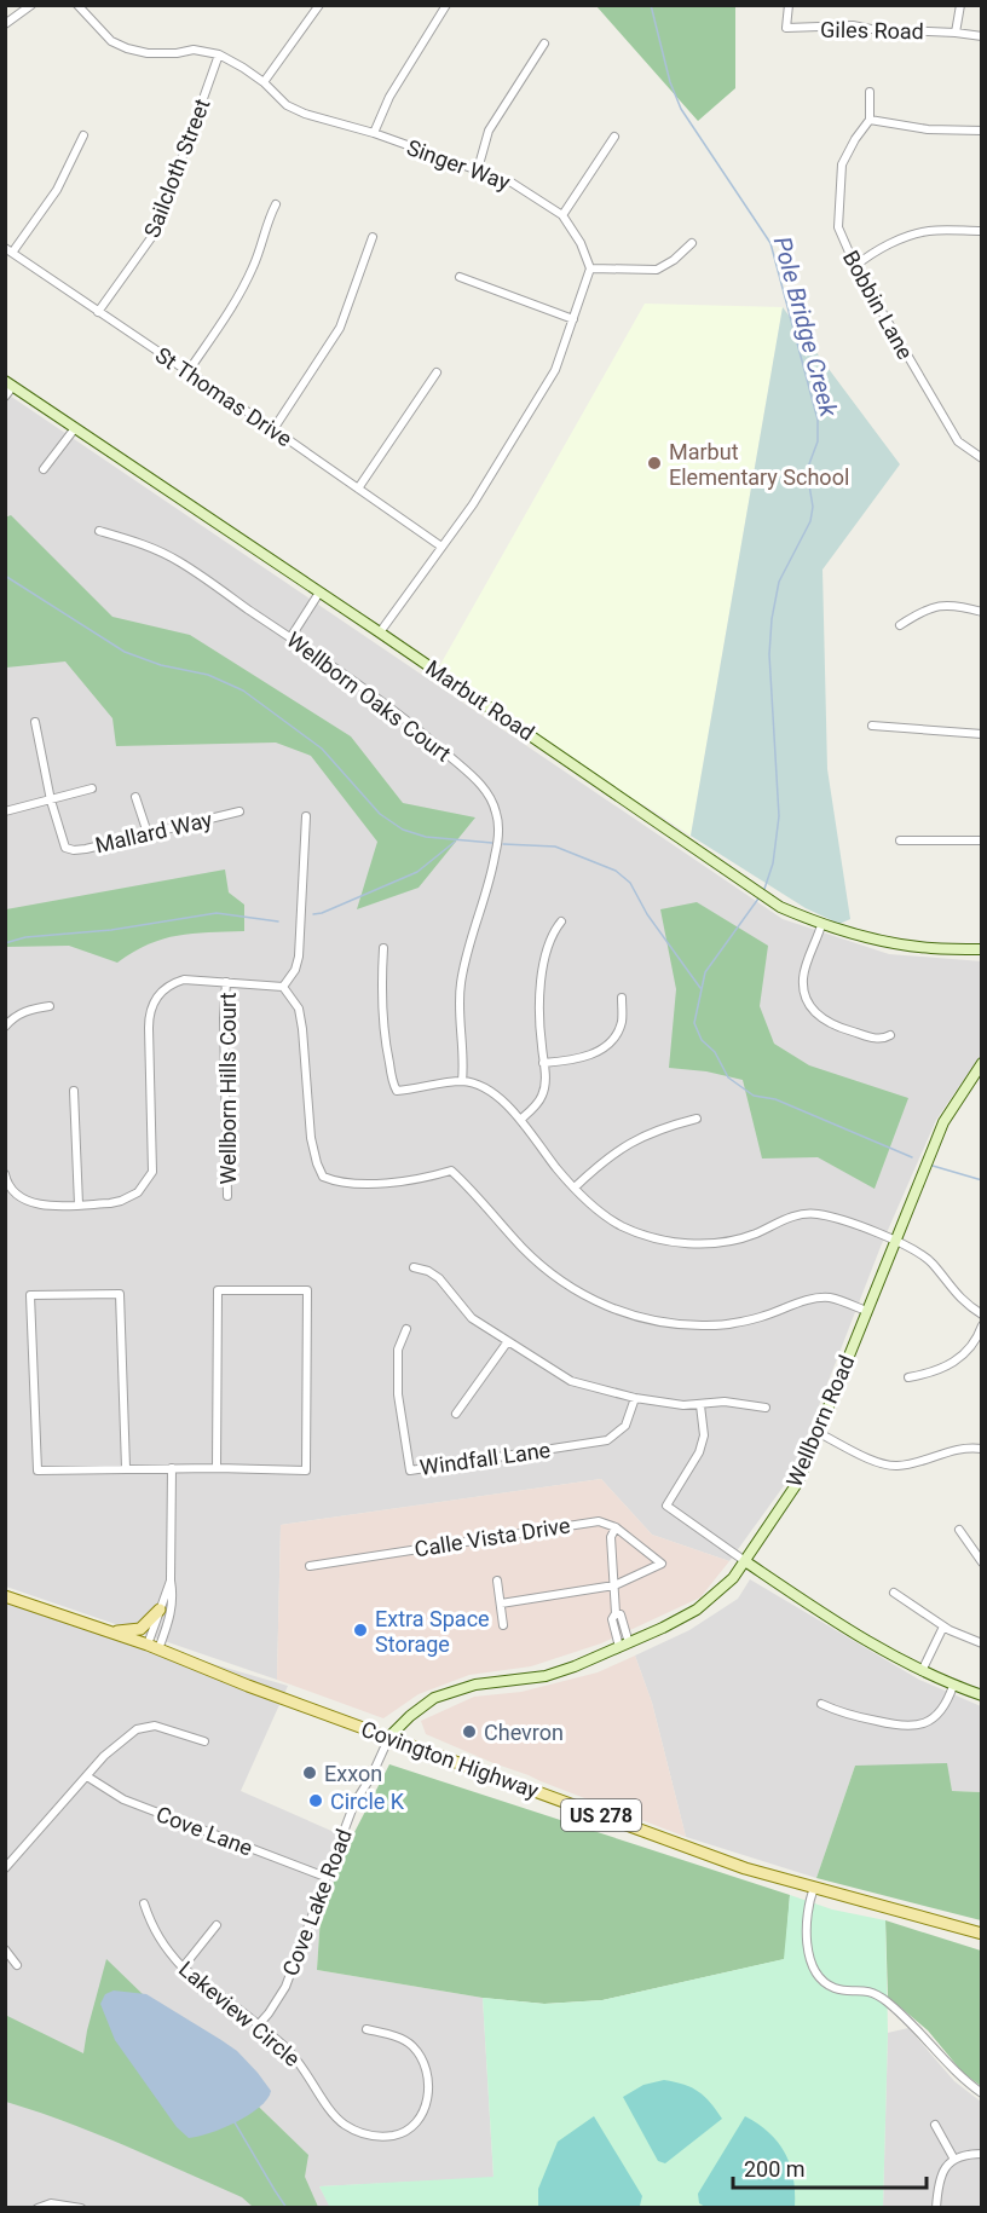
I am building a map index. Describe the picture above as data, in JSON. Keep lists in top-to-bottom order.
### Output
{
  "streets": {
    "main road": ["Covington Highway", "US 278"],
    "street": [
      "Giles Road",
      "Singer Way",
      "Sailcloth Street",
      "Bobbin Lane",
      "St Thomas Drive",
      "Wellborn Oaks Court",
      "Marbut Road",
      "Mallard Way",
      "Wellborn Hills Court",
      "Wellborn Road",
      "Windfall Lane",
      "Calle Vista Drive",
      "Cove Lane",
      "Cove Lake Road",
      "Lakeview Circle"
    ]
  },
  "crossings": [
    ["Singer Way", "Sailcloth Street"],
    ["Sailcloth Street", "St Thomas Drive"],
    ["Wellborn Road", "Covington Highway"],
    ["Wellborn Road", "Cove Lake Road"],
    ["Covington Highway", "Cove Lake Road"],
    ["Cove Lane", "Cove Lake Road"],
    ["Cove Lake Road", "Lakeview Circle"]
  ],
  "water": ["Pole Bridge Creek"],
  "places": [
    "Marbut Elementary School",
    "Extra Space Storage",
    "Chevron",
    "Exxon",
    "Circle K"
  ],
  "scale_bar": "200 m"
}
